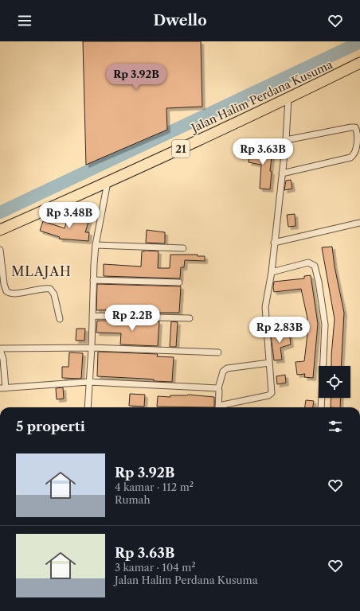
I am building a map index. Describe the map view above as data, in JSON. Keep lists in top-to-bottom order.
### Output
{
  "streets": {
    "highway": ["Jalan Halim Perdana Kusuma", "21"]
  },
  "districts": ["MLAJAH"],
  "page": {
    "header": "Dwello",
    "price": [
      "Rp 3.92B",
      "Rp 3.63B",
      "Rp 3.48B",
      "Rp 2.2B",
      "Rp 2.83B"
    ],
    "heading": "5 properti",
    "list": [
      {
        "name": "Rp 3.92B",
        "note": "4 kamar · 112 m² · Rumah"
      },
      {
        "name": "Rp 3.63B",
        "note": "3 kamar · 104 m² · Jalan Halim Perdana Kusuma"
      }
    ]
  }
}
